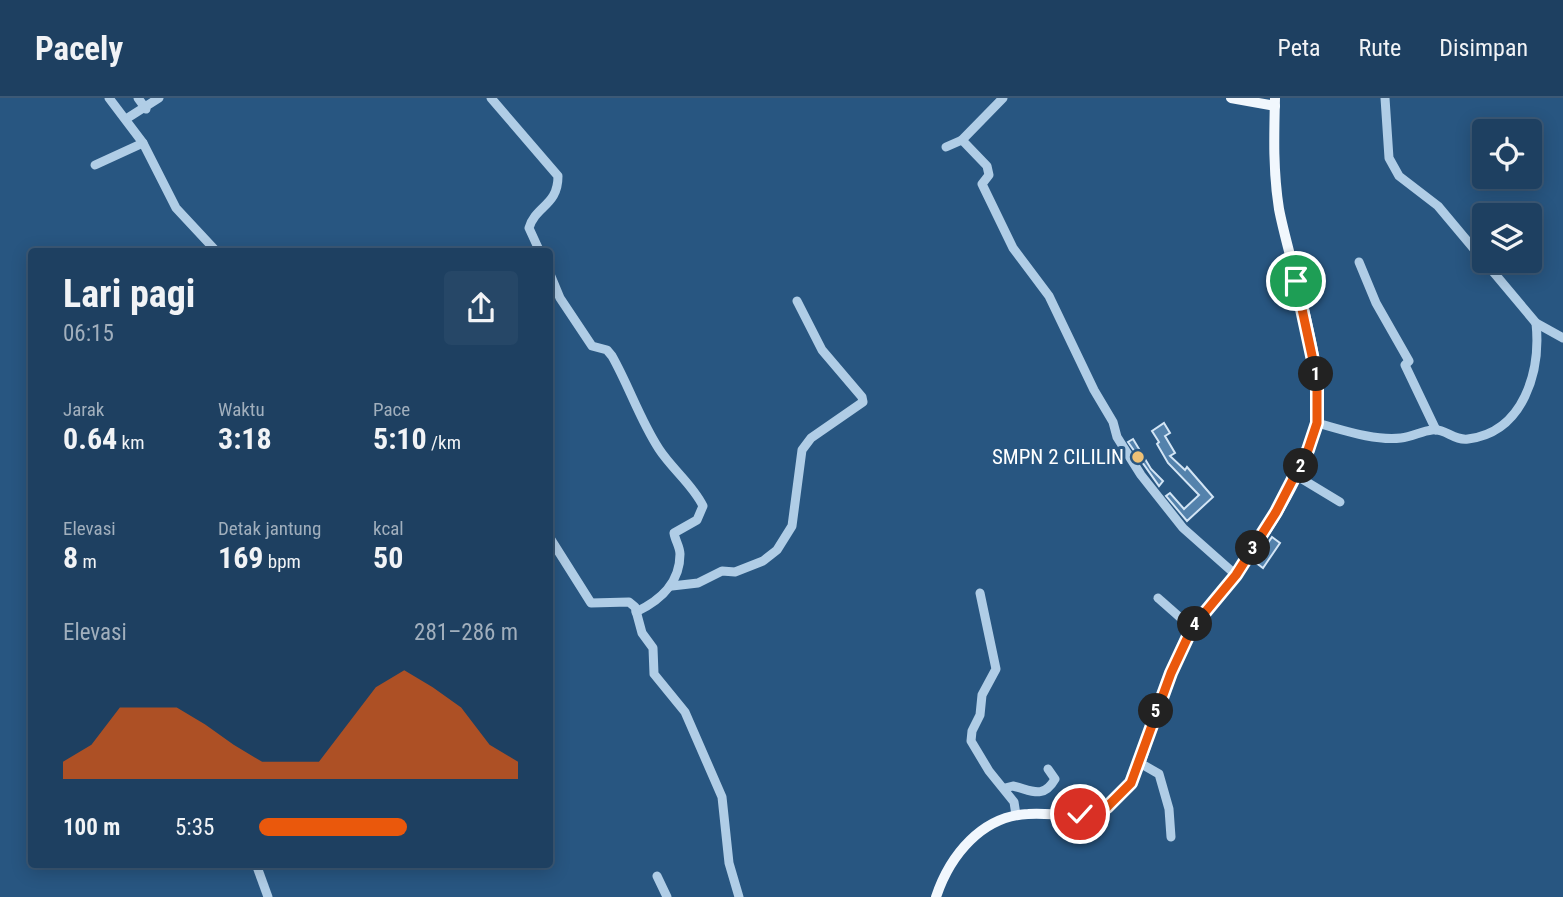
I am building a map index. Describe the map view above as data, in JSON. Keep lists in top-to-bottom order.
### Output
{
  "places": ["SMPN 2 CILILIN"],
  "page": {
    "header": "Pacely",
    "nav": ["Peta", "Rute", "Disimpan"],
    "heading": ["Lari pagi", "06:15"],
    "pins": [
      "1",
      "2",
      "3",
      "4",
      "5"
    ],
    "stats": [
      ["Jarak", "0.64 km"],
      ["Waktu", "3:18"],
      ["Pace", "5:10 /km"],
      ["Elevasi", "8 m"],
      ["Detak jantung", "169 bpm"],
      ["kcal", "50"]
    ],
    "chart": ["Elevasi", "281–286 m"],
    "list": [
      {
        "name": "100 m",
        "note": "5:35"
      }
    ]
  }
}
